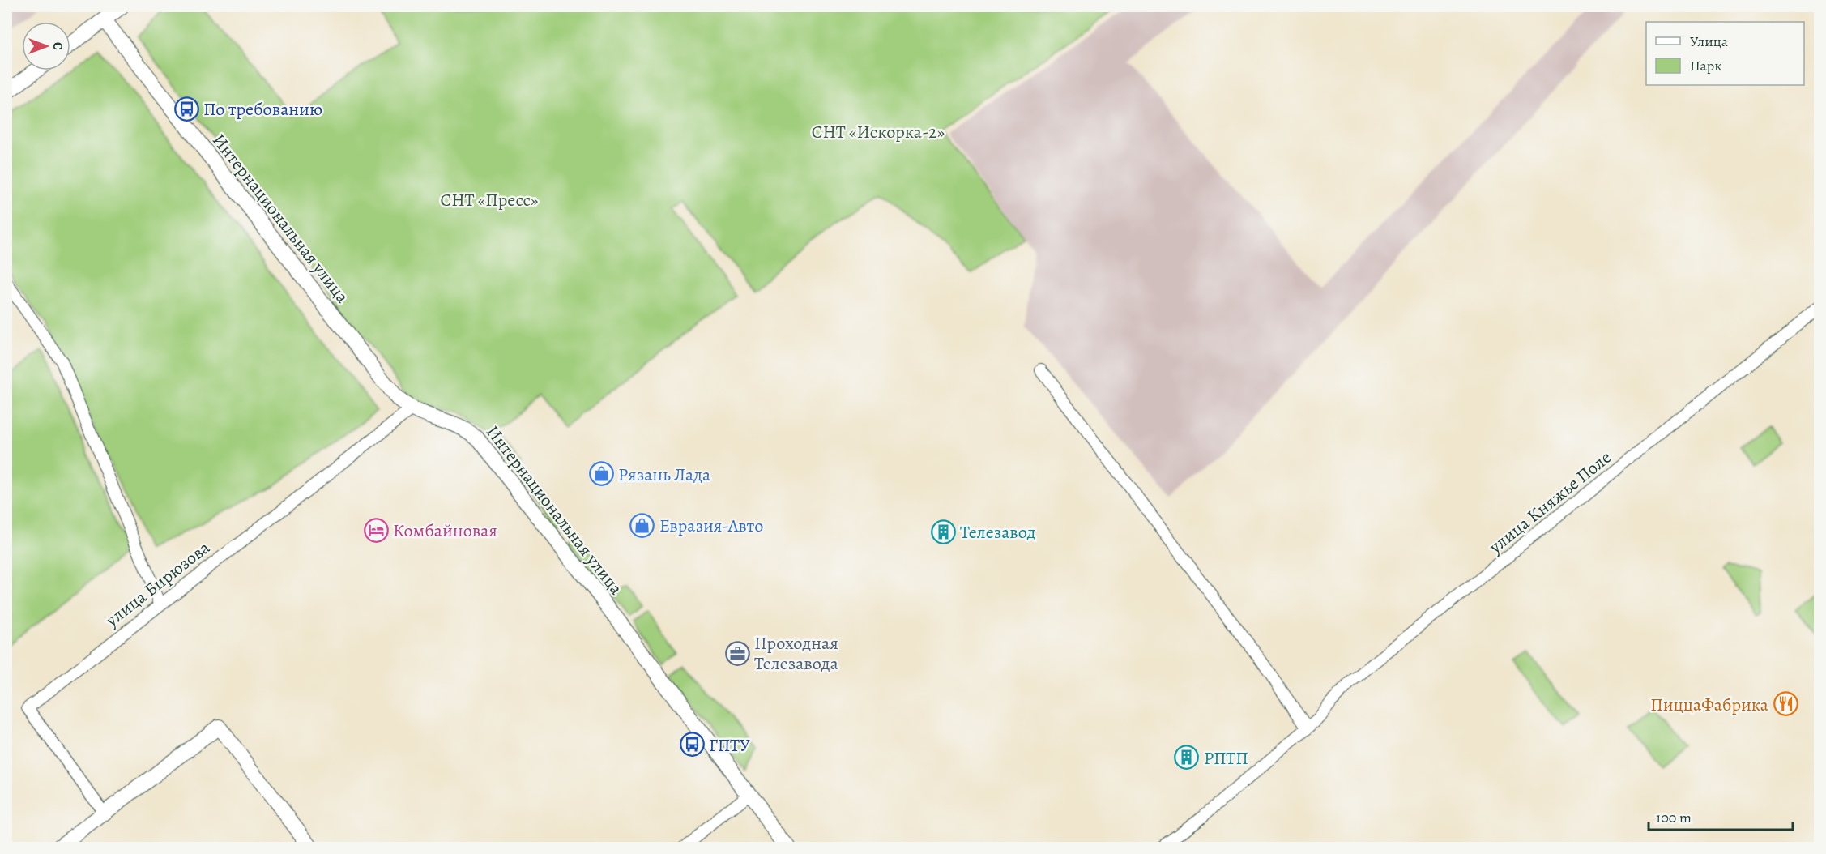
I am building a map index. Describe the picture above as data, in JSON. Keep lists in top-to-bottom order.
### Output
{
  "streets": {
    "street": ["Интернациональная улица", "улица Княжье Поле", "улица Бирюзова"]
  },
  "crossings": [
    ["Интернациональная улица", "улица Бирюзова"]
  ],
  "parks": ["СНТ «Искорка-2»", "СНТ «Пресс»"],
  "places": {
    "bus stop": ["По требованию", "ГПТУ"],
    "shop": ["Рязань Лада", "Евразия-Авто"],
    "hotel": ["Комбайновая"],
    "building": ["Телезавод", "РПТП"],
    "office": ["Проходная Телезавода"],
    "restaurant": ["ПиццаФабрика"]
  },
  "legend": ["Улица", "Парк"],
  "scale_bar": "100 m",
  "north": "right"
}
